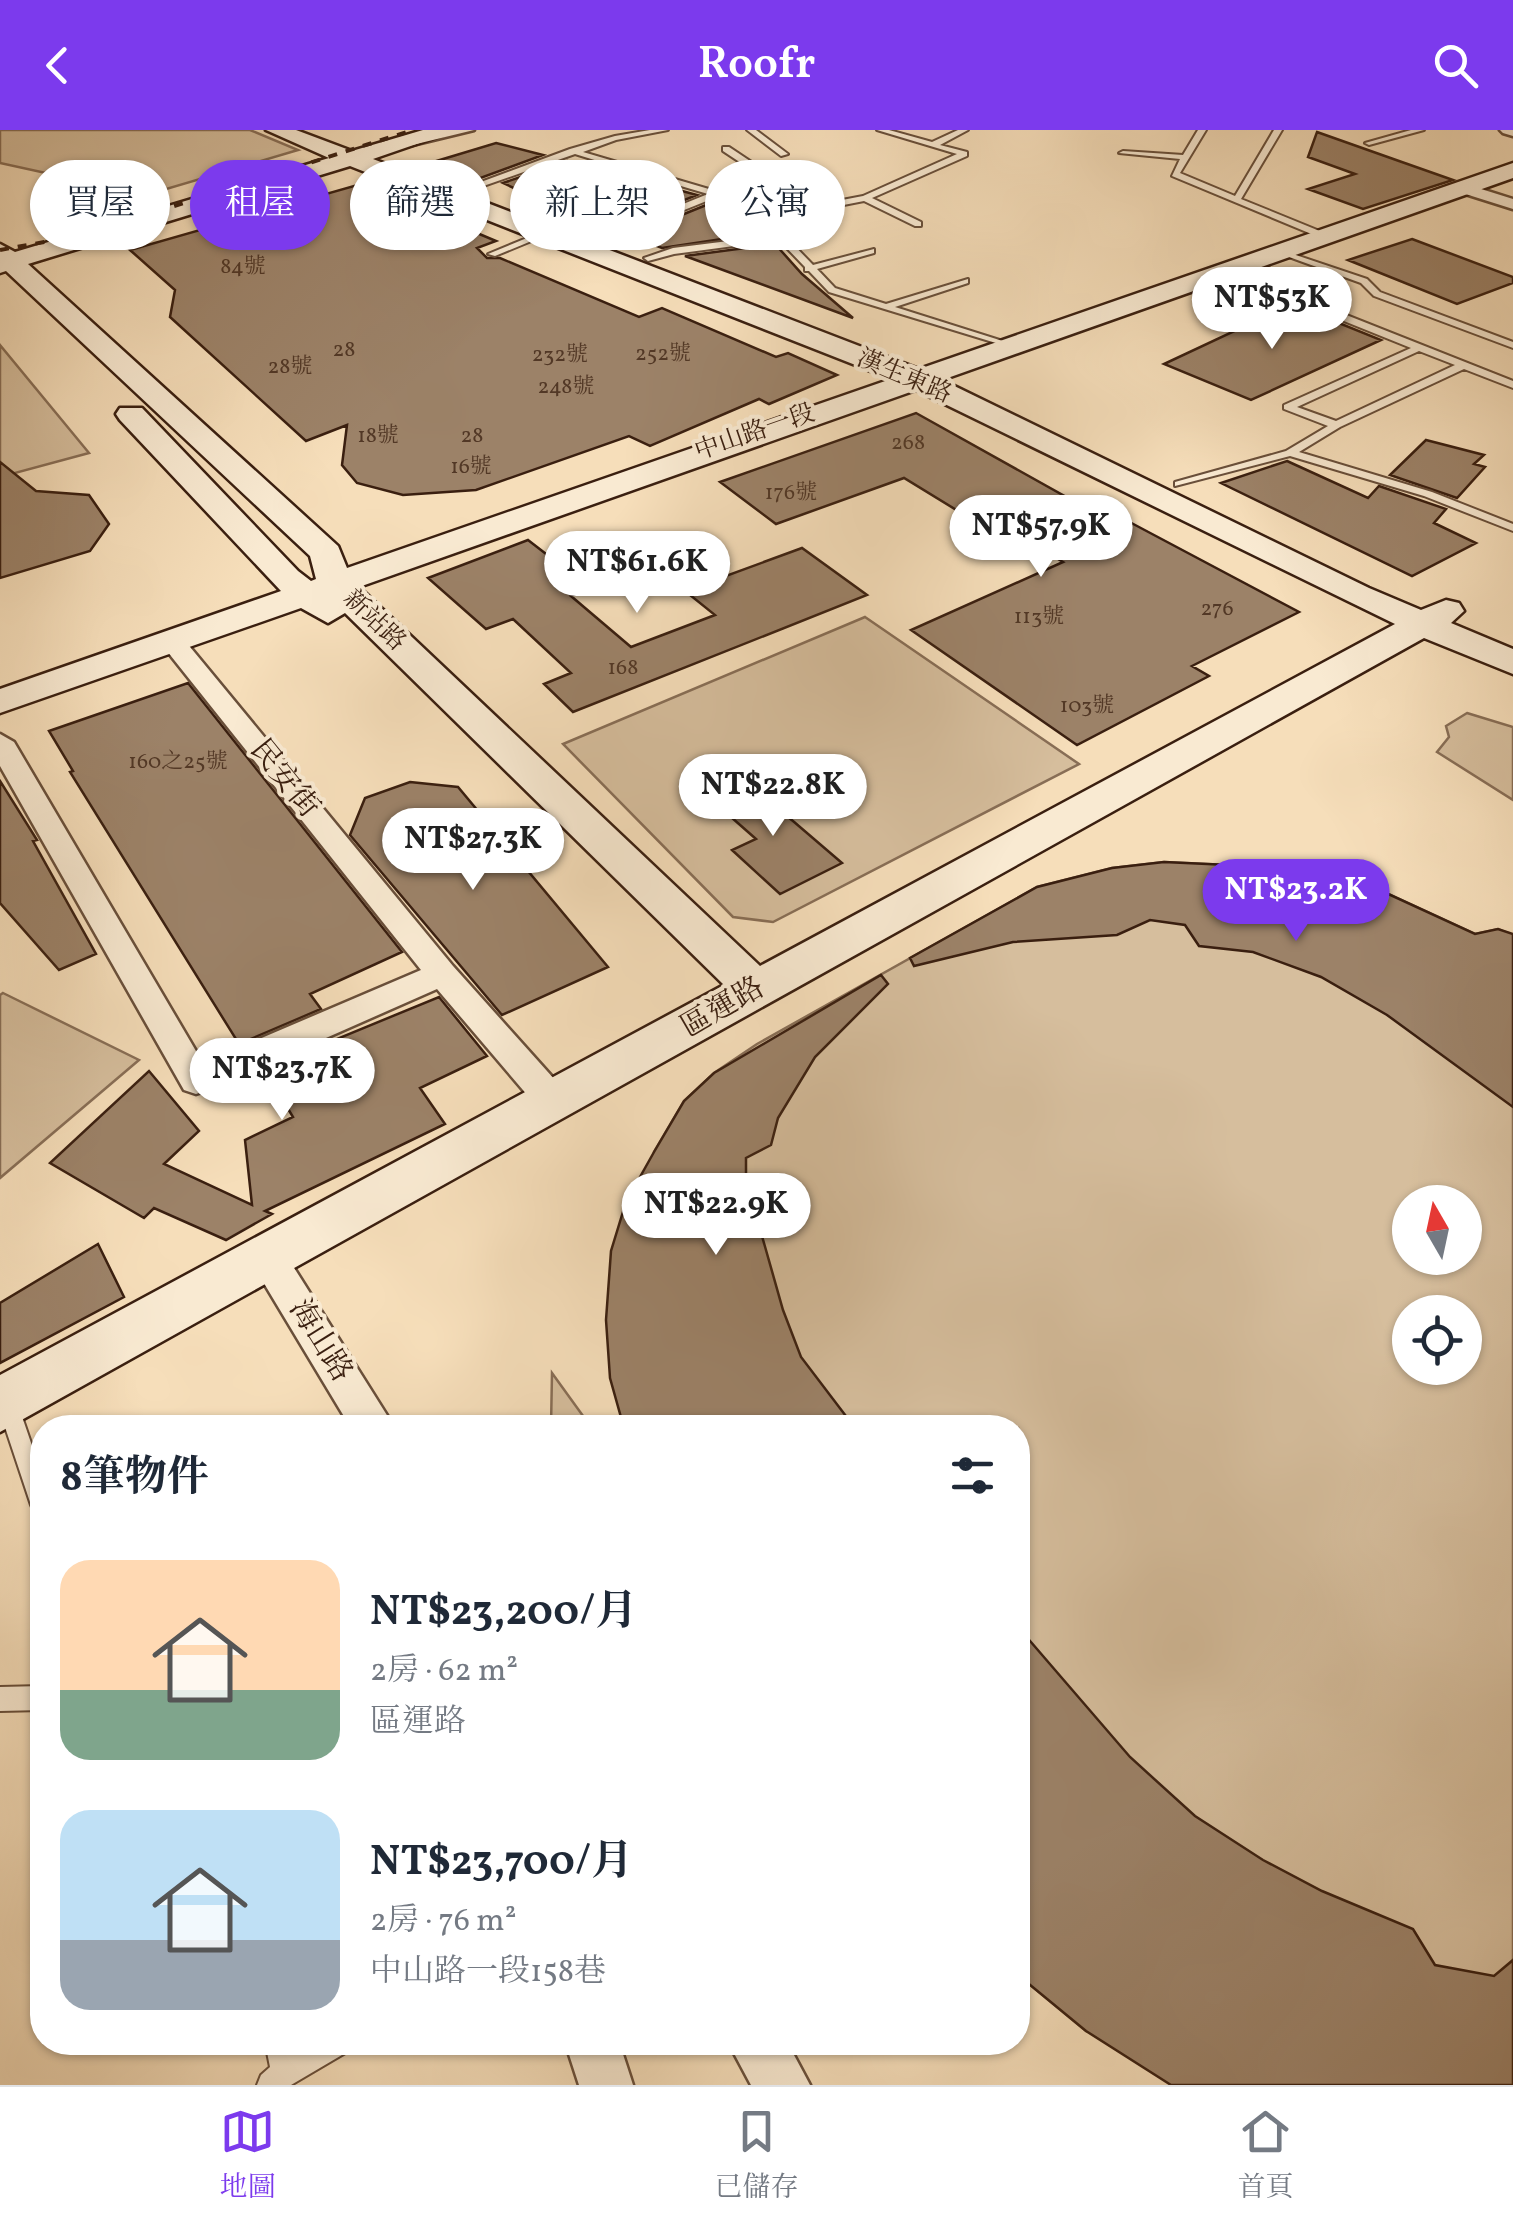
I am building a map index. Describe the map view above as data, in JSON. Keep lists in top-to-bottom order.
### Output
{
  "streets": {
    "street": [
      "漢生東路",
      "中山路一段",
      "新站路",
      "民安街",
      "區運路",
      "海山路"
    ]
  },
  "crossings": [
    ["漢生東路", "中山路一段"],
    ["漢生東路", "區運路"],
    ["中山路一段", "新站路"],
    ["中山路一段", "民安街"],
    ["新站路", "區運路"],
    ["民安街", "區運路"],
    ["區運路", "海山路"]
  ],
  "house_numbers": [
    "84號",
    "28",
    "252號",
    "232號",
    "28號",
    "248號",
    "18號",
    "28",
    "268",
    "16號",
    "176號",
    "276",
    "113號",
    "168",
    "103號",
    "160之25號"
  ],
  "north": "top",
  "page": {
    "header": "Roofr",
    "chip": [
      "買屋",
      "租屋",
      "篩選",
      "新上架",
      "公寓"
    ],
    "price": [
      "NT$53K",
      "NT$57.9K",
      "NT$61.6K",
      "NT$22.8K",
      "NT$27.3K",
      "NT$23.2K",
      "NT$23.7K",
      "NT$22.9K"
    ],
    "heading": "8筆物件",
    "list": [
      {
        "name": "NT$23,200/月",
        "note": "2房 · 62 m² · 區運路"
      },
      {
        "name": "NT$23,700/月",
        "note": "2房 · 76 m² · 中山路一段158巷"
      }
    ],
    "tabs": ["地圖", "已儲存", "首頁"]
  }
}
